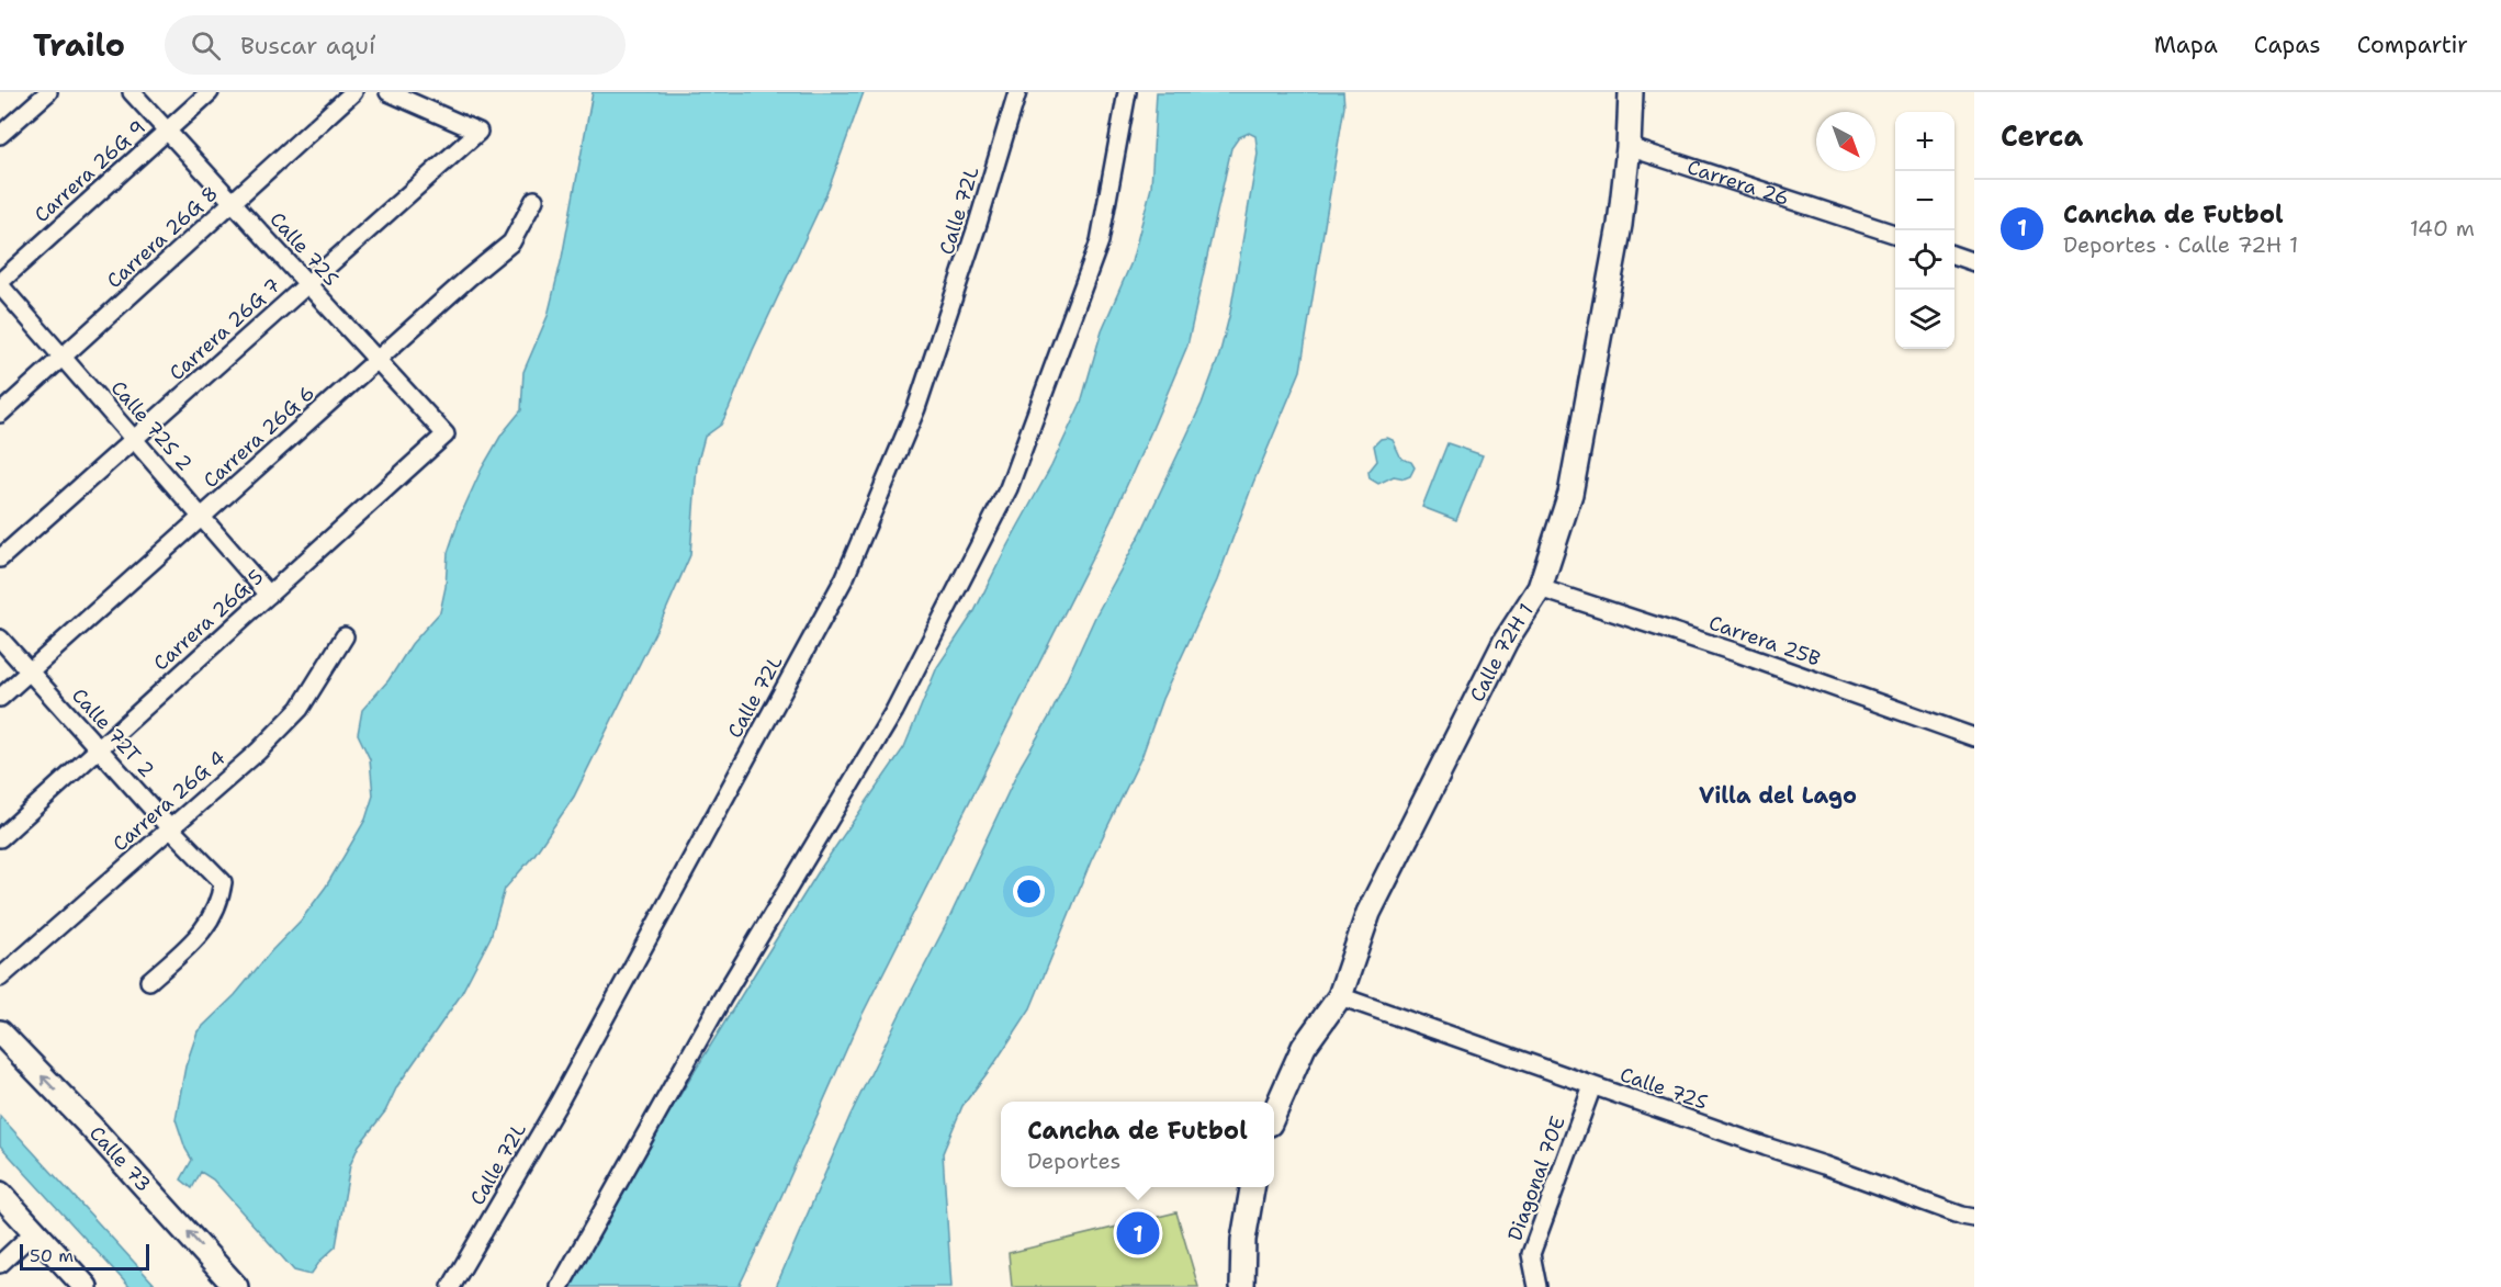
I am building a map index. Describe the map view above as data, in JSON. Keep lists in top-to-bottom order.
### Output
{
  "streets": {
    "street": [
      "Carrera 26G 9",
      "Carrera 26",
      "Calle 72L",
      "Carrera 26G 8",
      "Calle 72S",
      "Carrera 26G 7",
      "Calle 72S 2",
      "Carrera 26G 6",
      "Carrera 26G 5",
      "Carrera 25B",
      "Calle 72H 1",
      "Calle 72T 2",
      "Carrera 26G 4",
      "Calle 73",
      "Diagonal 70E"
    ]
  },
  "crossings": [
    ["Carrera 26G 9", "Calle 72S"],
    ["Carrera 26G 9", "Calle 72S 2"],
    ["Carrera 26", "Calle 72H 1"],
    ["Carrera 26G 8", "Calle 72S"],
    ["Carrera 26G 8", "Calle 72S 2"],
    ["Calle 72S", "Carrera 26G 7"],
    ["Calle 72S", "Carrera 26G 6"],
    ["Calle 72S", "Carrera 26G 5"],
    ["Calle 72S", "Calle 72H 1"],
    ["Calle 72S", "Diagonal 70E"],
    ["Carrera 26G 7", "Calle 72S 2"],
    ["Calle 72S 2", "Carrera 26G 6"],
    ["Calle 72S 2", "Carrera 26G 5"],
    ["Carrera 26G 6", "Calle 72T 2"],
    ["Carrera 26G 5", "Calle 72T 2"],
    ["Carrera 25B", "Calle 72H 1"],
    ["Calle 72T 2", "Carrera 26G 4"]
  ],
  "districts": ["Villa del Lago"],
  "scale_bar": "50 m",
  "north": "bottom right",
  "page": {
    "header": "Trailo",
    "search": "Buscar aquí",
    "nav": ["Mapa", "Capas", "Compartir"],
    "heading": "Cerca",
    "map_buttons": ["+", "−"],
    "list": [
      {
        "mark": "1",
        "name": "Cancha de Futbol",
        "note": "Deportes · Calle 72H 1",
        "value": "140 m"
      }
    ],
    "popup": ["Cancha de Futbol", "Deportes"],
    "pins": "1",
    "scale": "50 m"
  }
}
